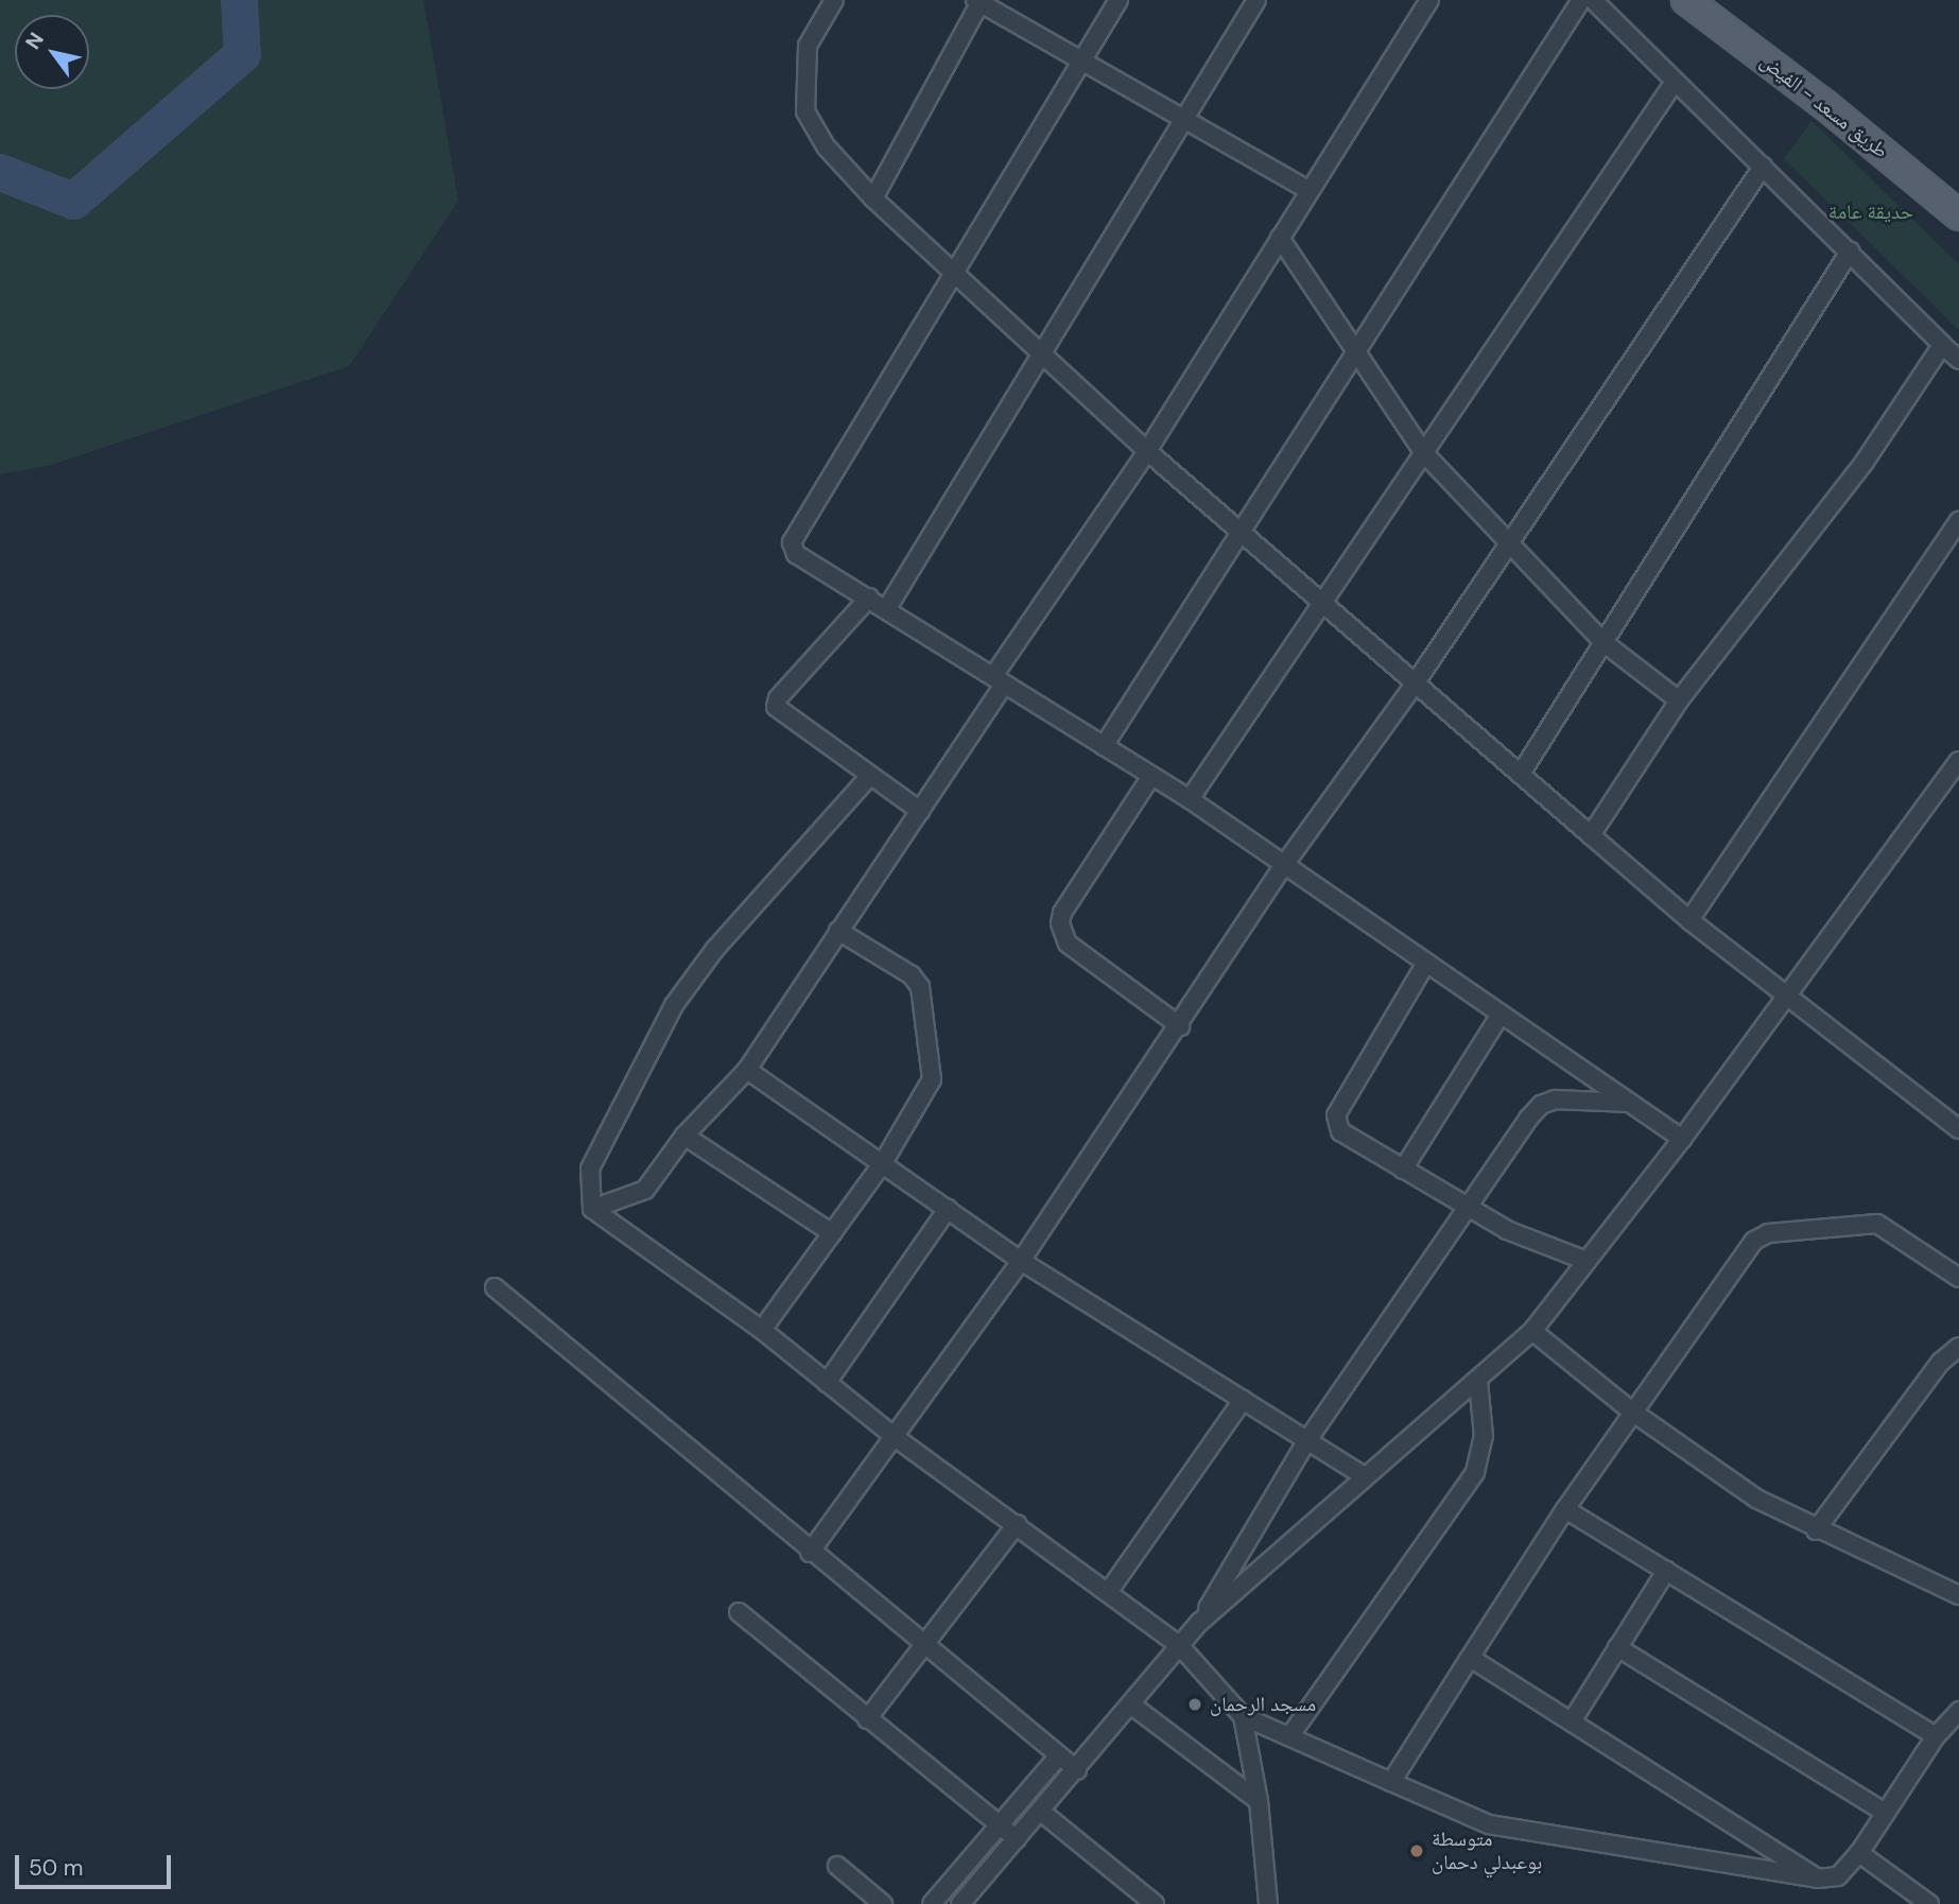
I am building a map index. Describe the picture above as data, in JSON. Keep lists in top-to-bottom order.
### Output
{
  "streets": {
    "main road": ["طريق مسعد - الفيض"]
  },
  "parks": ["حديقة عامة"],
  "places": ["مسجد الرحمان", "متوسطة بوعبدلي دحمان"],
  "scale_bar": "50 m",
  "north": "top left"
}
